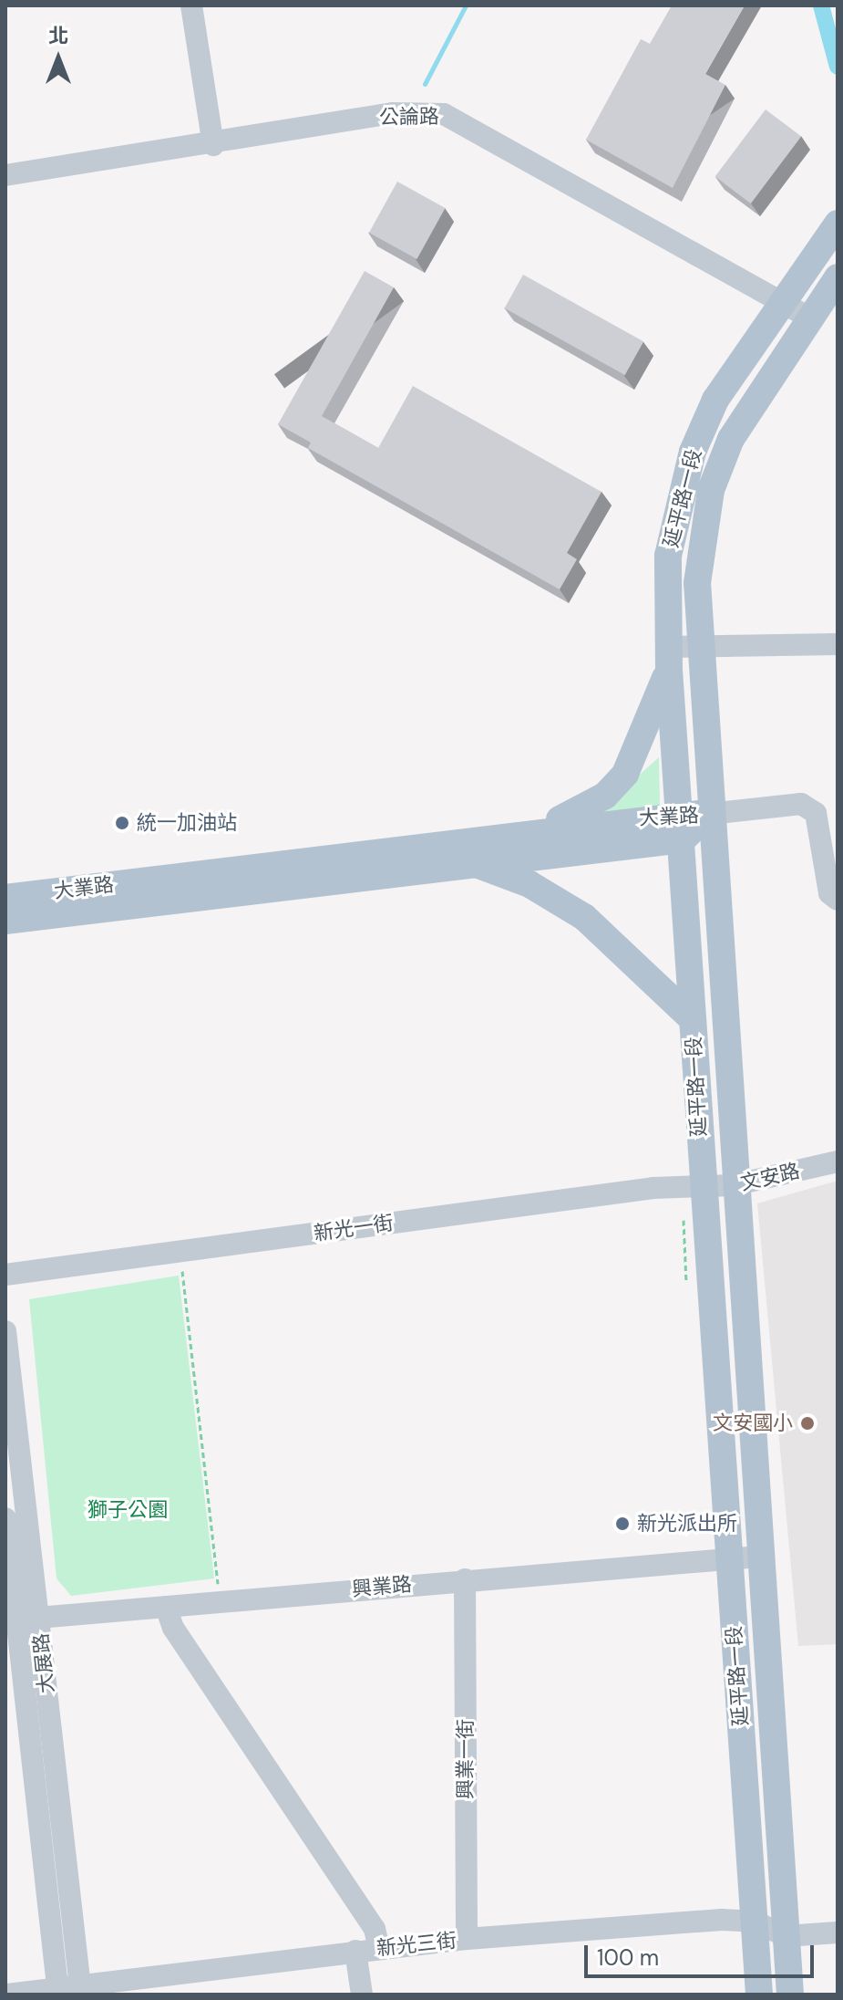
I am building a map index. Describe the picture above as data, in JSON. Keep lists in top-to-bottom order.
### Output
{
  "streets": {
    "main road": ["延平路一段", "大業路"],
    "street": [
      "公論路",
      "文安路",
      "新光一街",
      "興業路",
      "大展路",
      "興業一街",
      "新光三街"
    ]
  },
  "crossings": [
    ["公論路", "延平路一段"],
    ["延平路一段", "大業路"],
    ["延平路一段", "文安路"],
    ["延平路一段", "新光一街"],
    ["延平路一段", "興業路"],
    ["延平路一段", "新光三街"],
    ["文安路", "新光一街"],
    ["興業路", "大展路"],
    ["興業路", "興業一街"],
    ["大展路", "新光三街"],
    ["興業一街", "新光三街"]
  ],
  "parks": ["獅子公園"],
  "places": ["統一加油站", "文安國小", "新光派出所"],
  "scale_bar": "100 m",
  "north": "top"
}
